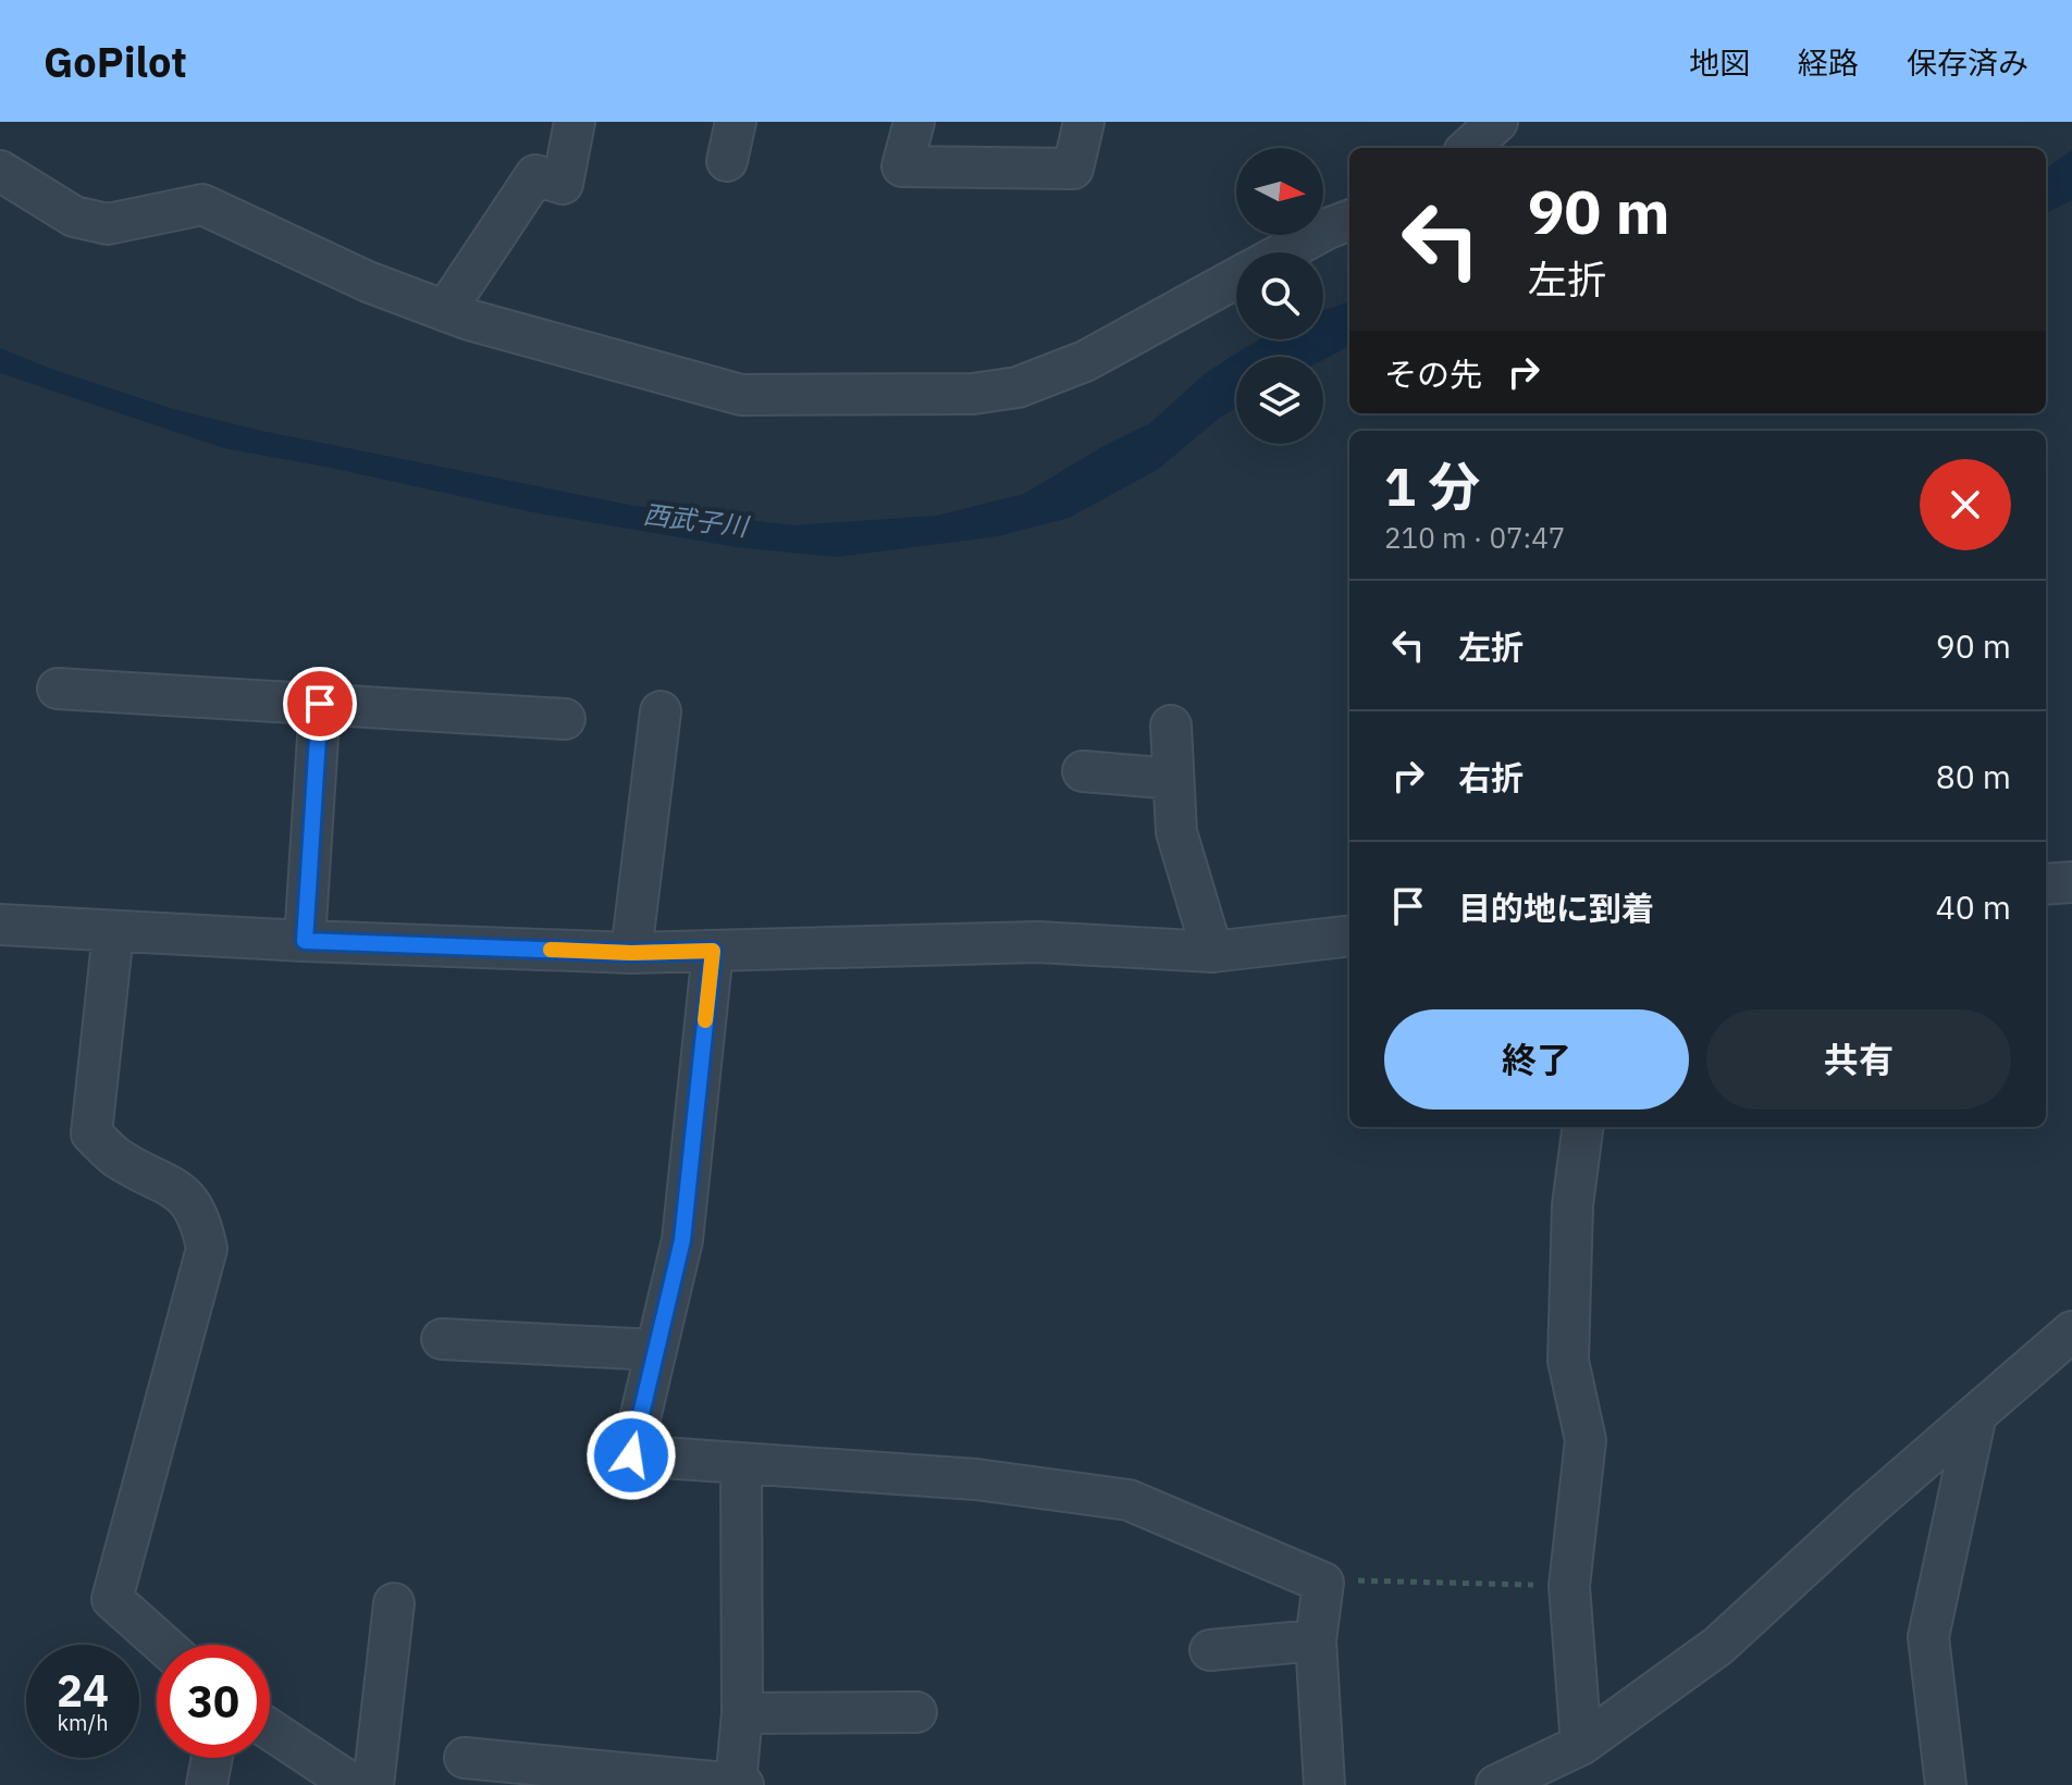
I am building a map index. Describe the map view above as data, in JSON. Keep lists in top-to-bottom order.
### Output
{
  "water": ["西武子川"],
  "north": "right",
  "page": {
    "header": "GoPilot",
    "nav": ["地図", "経路", "保存済み"],
    "turn": ["90 m", "左折"],
    "then": "その先",
    "heading": ["1 分", "210 m · 07:47"],
    "list": [
      {
        "name": "左折",
        "value": "90 m"
      },
      {
        "name": "右折",
        "value": "80 m"
      },
      {
        "name": "目的地に到着",
        "value": "40 m"
      }
    ],
    "buttons": ["終了", "共有"],
    "speed": "24 km/h",
    "limit": "30"
  }
}
